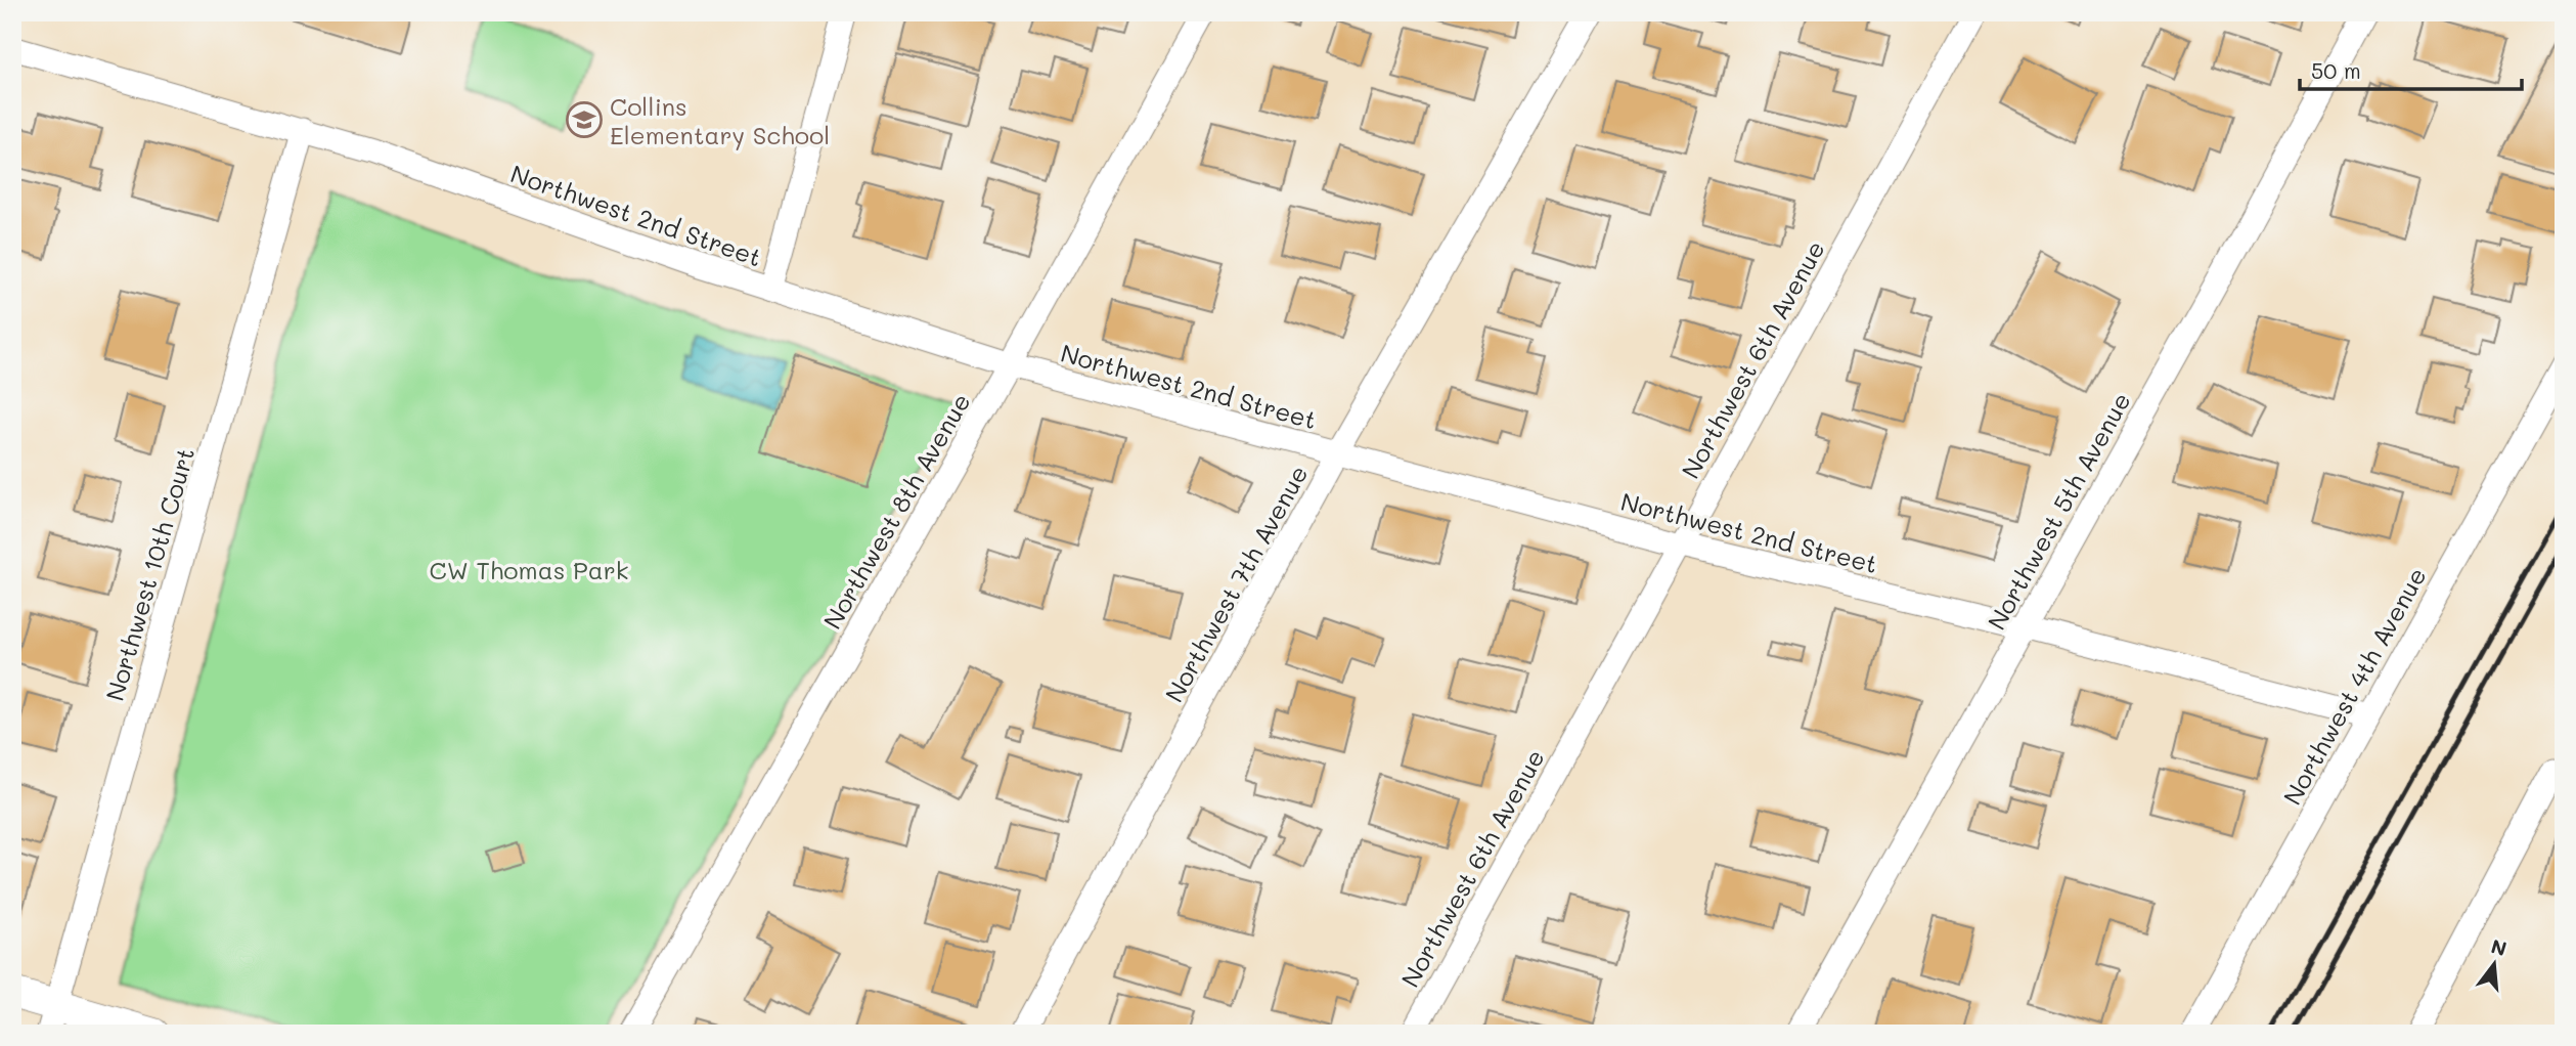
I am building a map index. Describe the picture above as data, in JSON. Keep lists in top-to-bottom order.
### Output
{
  "streets": {
    "street": [
      "Northwest 2nd Street",
      "Northwest 6th Avenue",
      "Northwest 8th Avenue",
      "Northwest 5th Avenue",
      "Northwest 10th Court",
      "Northwest 7th Avenue",
      "Northwest 4th Avenue"
    ]
  },
  "crossings": [
    ["Northwest 2nd Street", "Northwest 6th Avenue"],
    ["Northwest 2nd Street", "Northwest 8th Avenue"],
    ["Northwest 2nd Street", "Northwest 5th Avenue"],
    ["Northwest 2nd Street", "Northwest 10th Court"],
    ["Northwest 2nd Street", "Northwest 7th Avenue"],
    ["Northwest 2nd Street", "Northwest 4th Avenue"]
  ],
  "parks": ["CW Thomas Park"],
  "places": {
    "school or university": ["Collins Elementary School"]
  },
  "scale_bar": "50 m",
  "north": "top"
}
